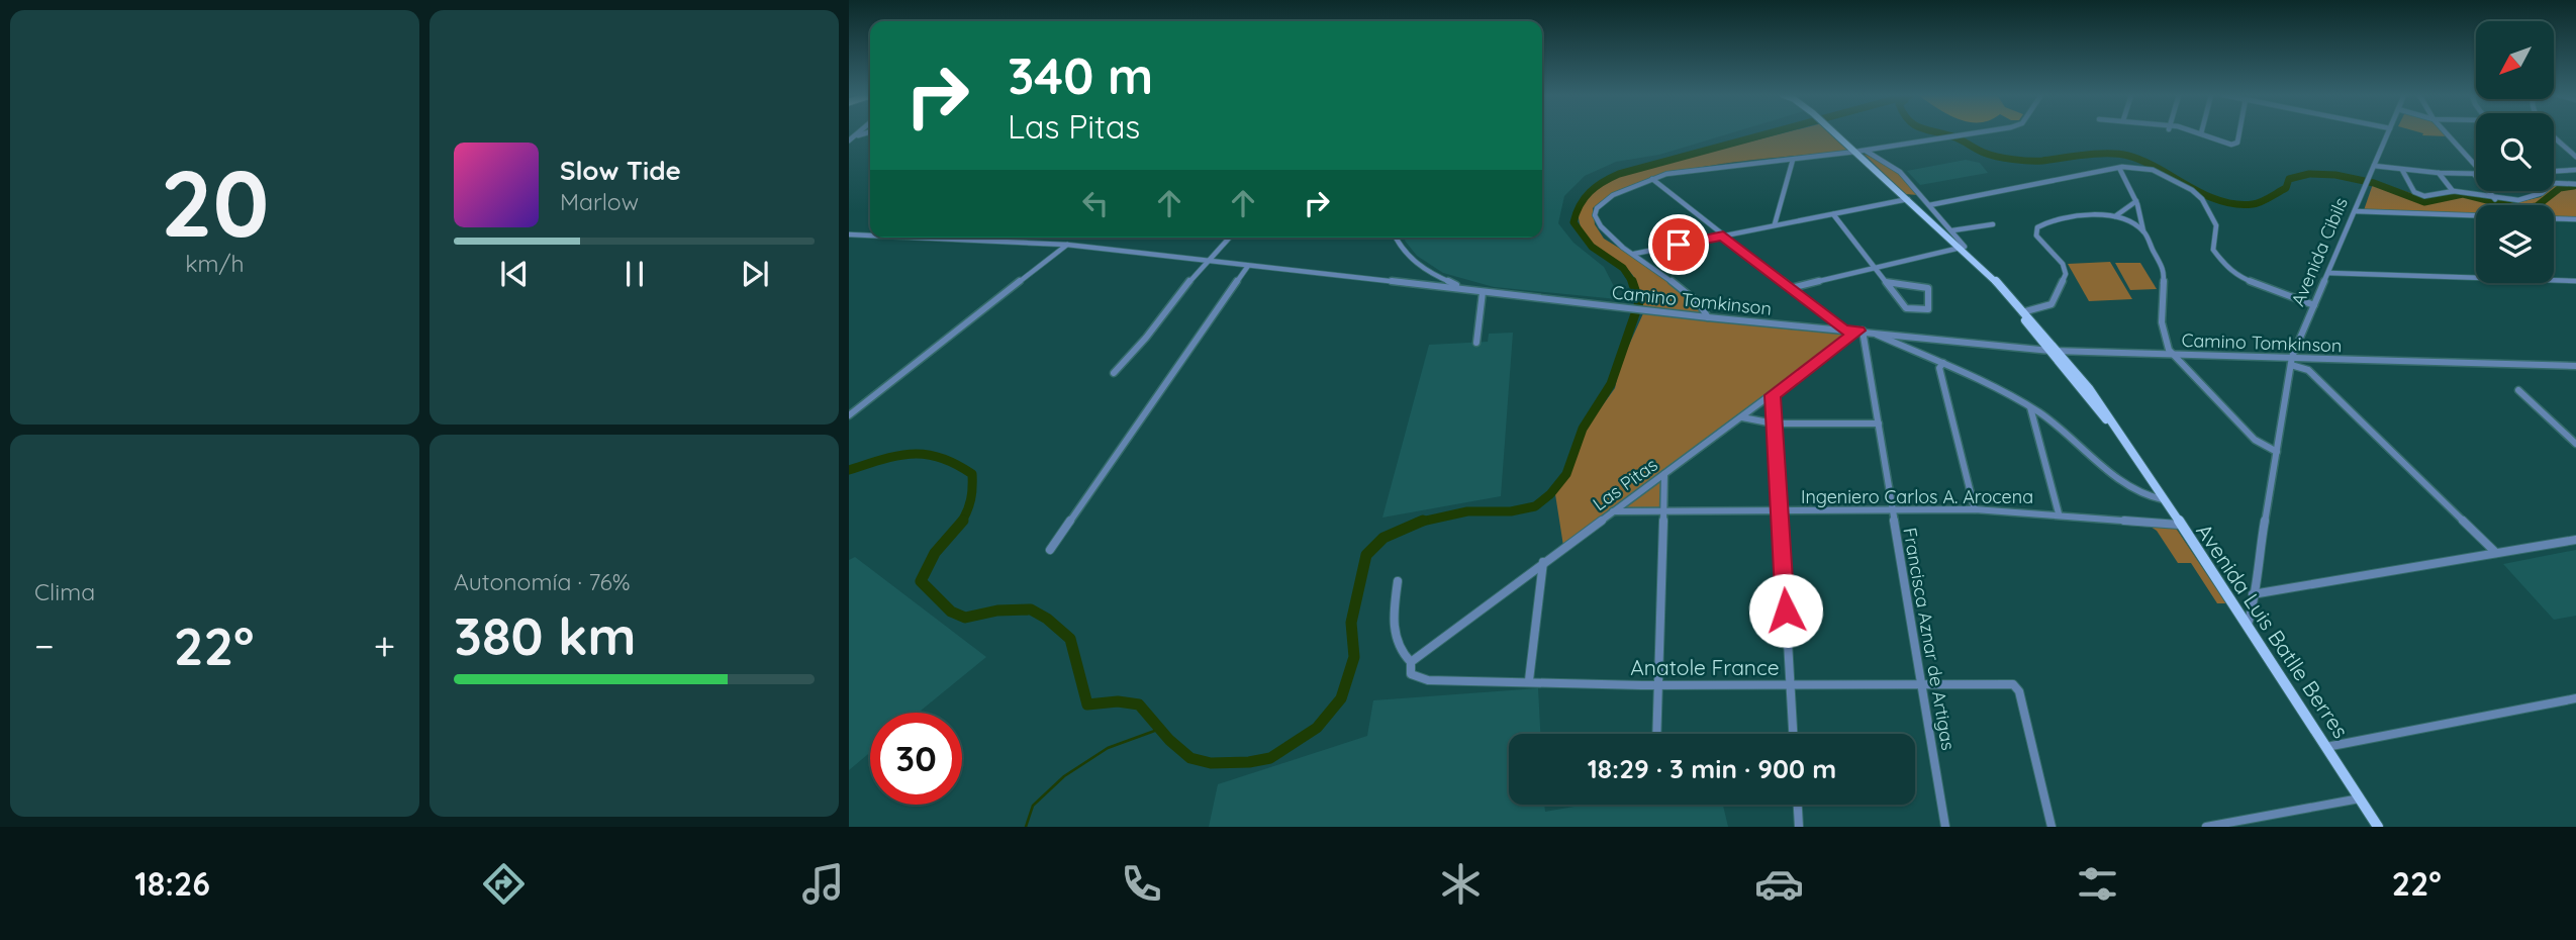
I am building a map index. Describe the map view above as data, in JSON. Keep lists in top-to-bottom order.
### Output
{
  "streets": {
    "main road": ["Avenida Luis Batlle Berres"],
    "street": [
      "Avenida Cibils",
      "Camino Tomkinson",
      "Las Pitas",
      "Ingeniero Carlos A. Arocena",
      "Francisca Aznar de Artigas",
      "Anatole France"
    ]
  },
  "crossings": [
    ["Avenida Cibils", "Camino Tomkinson"],
    ["Avenida Cibils", "Avenida Luis Batlle Berres"],
    ["Camino Tomkinson", "Las Pitas"],
    ["Camino Tomkinson", "Avenida Luis Batlle Berres"],
    ["Camino Tomkinson", "Francisca Aznar de Artigas"],
    ["Las Pitas", "Ingeniero Carlos A. Arocena"],
    ["Las Pitas", "Francisca Aznar de Artigas"],
    ["Las Pitas", "Anatole France"],
    ["Ingeniero Carlos A. Arocena", "Avenida Luis Batlle Berres"],
    ["Ingeniero Carlos A. Arocena", "Francisca Aznar de Artigas"],
    ["Francisca Aznar de Artigas", "Anatole France"]
  ],
  "north": "bottom left",
  "page": {
    "tile": [
      ["20", "km/h"],
      "Clima",
      ["Autonomía · 76%", "380 km"]
    ],
    "turn": ["340 m", "Las Pitas"],
    "song": ["Slow Tide", "Marlow"],
    "heat": ["−", "22°", "+"],
    "limit": "30",
    "trip": "18:29 · 3 min · 900 m",
    "tabs": ["18:26", "22°"]
  }
}
